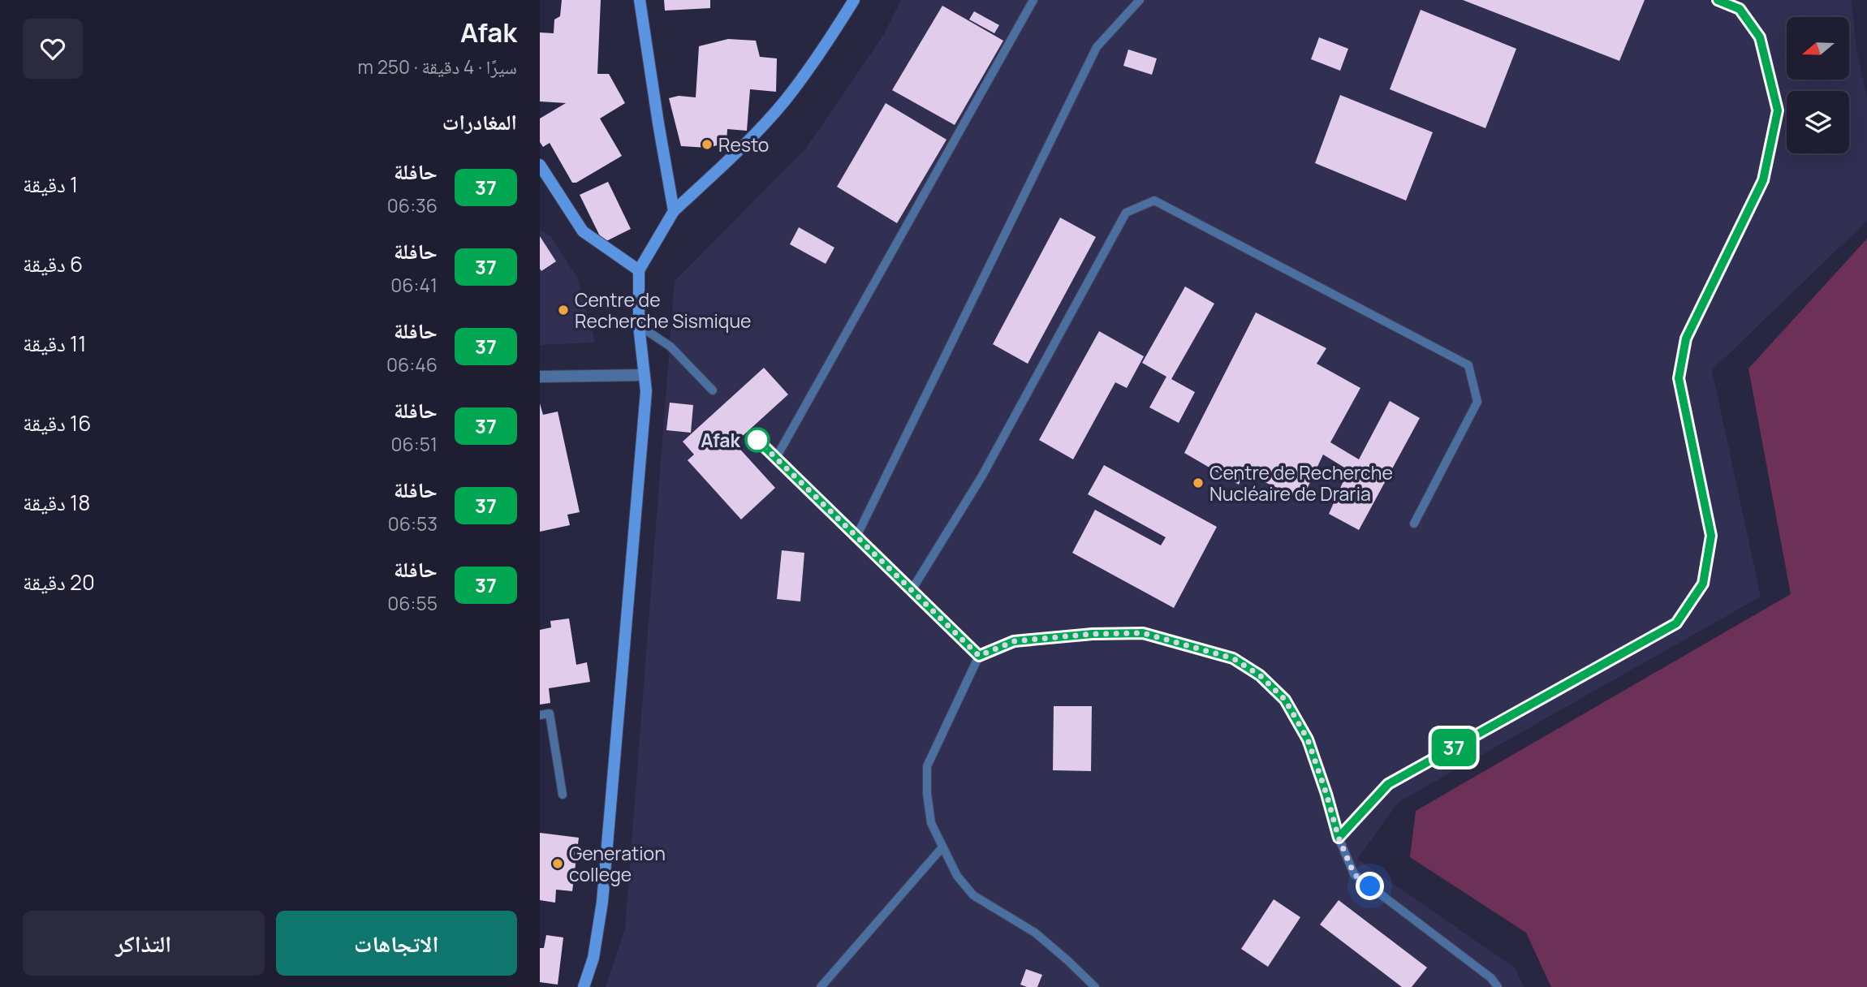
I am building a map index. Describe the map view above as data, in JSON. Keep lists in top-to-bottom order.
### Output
{
  "places": [
    "Resto",
    "Centre de Recherche Sismique",
    "Afak",
    "Centre de Recherche Nucléaire de Draria",
    "Generation college"
  ],
  "lines": ["bus line 37"],
  "north": "left",
  "page": {
    "on_map": "37",
    "heading": [
      ["Afak", "سيرًا · 4 دقيقة · 250 m"],
      "المغادرات"
    ],
    "list": [
      {
        "mark": "37",
        "name": "حافلة",
        "note": "06:36",
        "value": "1 دقيقة"
      },
      {
        "mark": "37",
        "name": "حافلة",
        "note": "06:41",
        "value": "6 دقيقة"
      },
      {
        "mark": "37",
        "name": "حافلة",
        "note": "06:46",
        "value": "11 دقيقة"
      },
      {
        "mark": "37",
        "name": "حافلة",
        "note": "06:51",
        "value": "16 دقيقة"
      },
      {
        "mark": "37",
        "name": "حافلة",
        "note": "06:53",
        "value": "18 دقيقة"
      },
      {
        "mark": "37",
        "name": "حافلة",
        "note": "06:55",
        "value": "20 دقيقة"
      }
    ],
    "buttons": ["الاتجاهات", "التذاكر"]
  }
}
